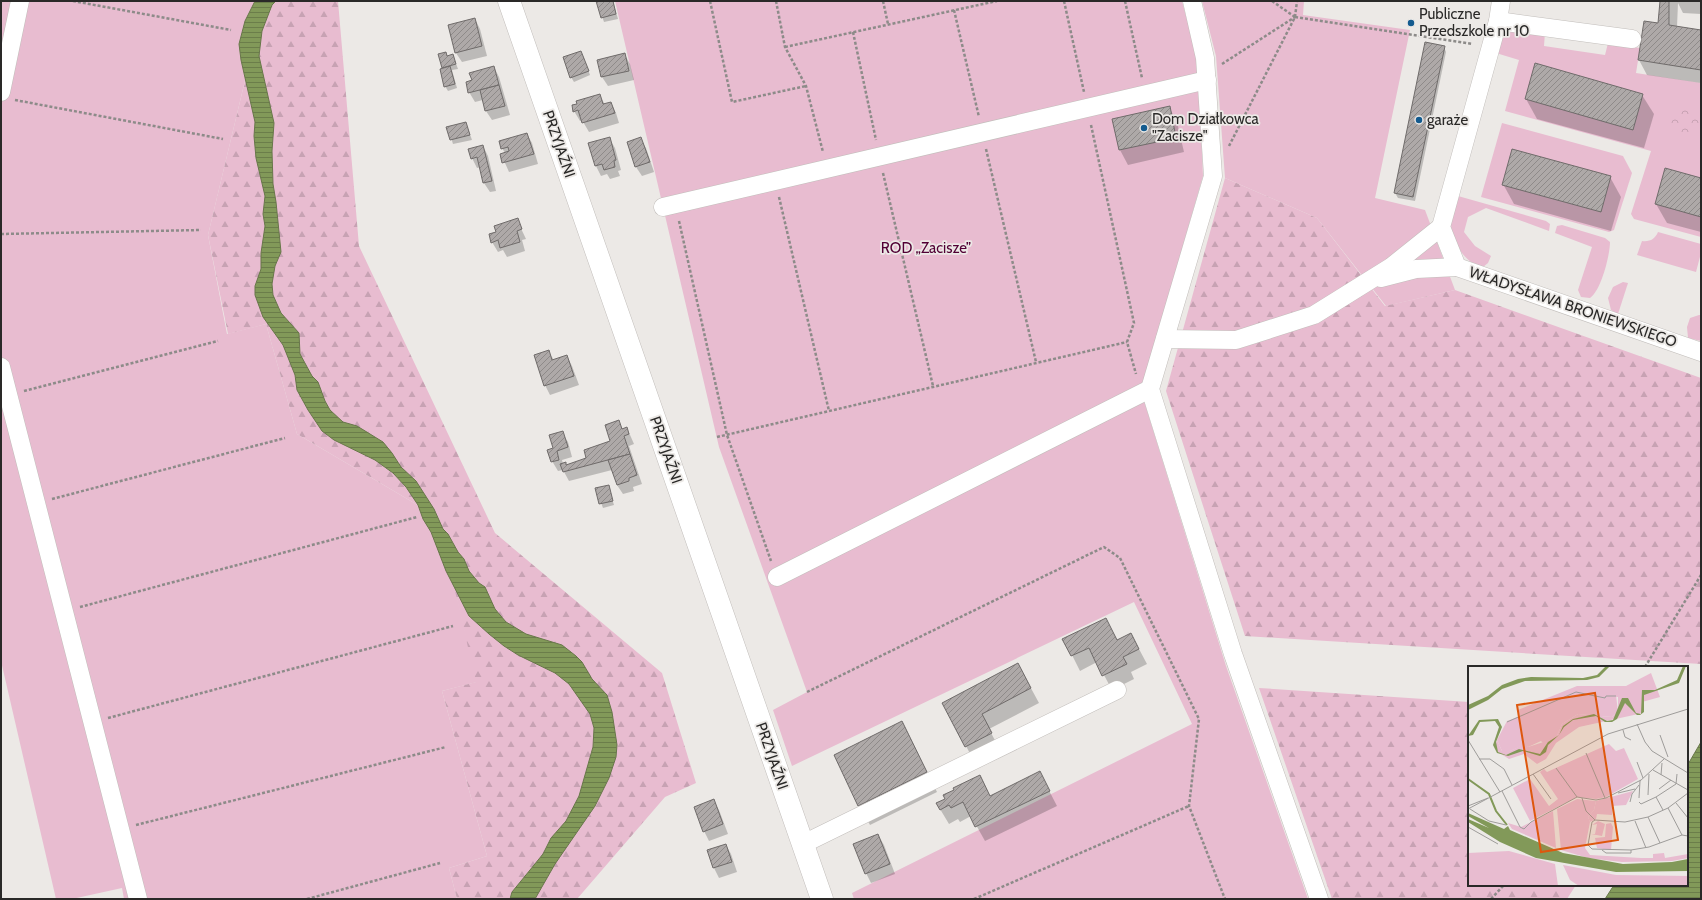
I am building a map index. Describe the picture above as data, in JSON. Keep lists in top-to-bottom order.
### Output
{
  "streets": {
    "main road": ["PRZYJAŹNI"],
    "street": ["WŁADYSŁAWA BRONIEWSKIEGO"]
  },
  "parks": ["ROD „Zacisze”"],
  "places": ["Publiczne Przedszkole nr 10", "garaże", "Dom Działkowca \"Zacisze\""]
}
